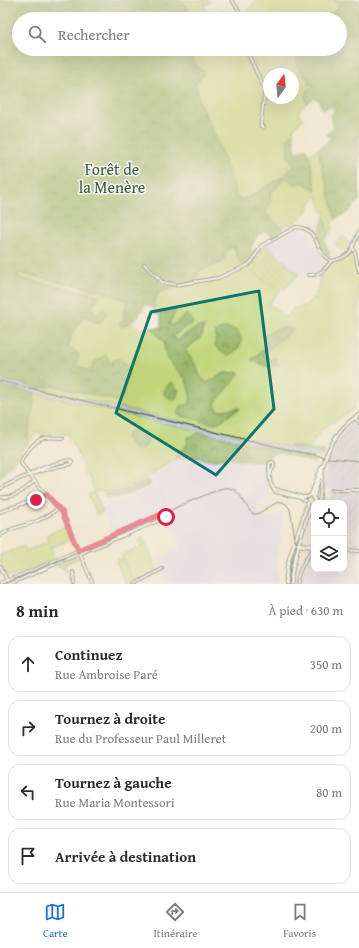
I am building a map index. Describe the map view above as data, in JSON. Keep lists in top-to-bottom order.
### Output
{
  "parks": ["Forêt de la Menère"],
  "north": "top",
  "page": {
    "search": "Rechercher",
    "heading": ["8 min", "À pied · 630 m"],
    "list": [
      ["Continuez", "Rue Ambroise Paré", "350 m"],
      ["Tournez à droite", "Rue du Professeur Paul Milleret", "200 m"],
      ["Tournez à gauche", "Rue Maria Montessori", "80 m"],
      "Arrivée à destination"
    ],
    "nav": ["Carte", "Itinéraire", "Favoris"]
  }
}
